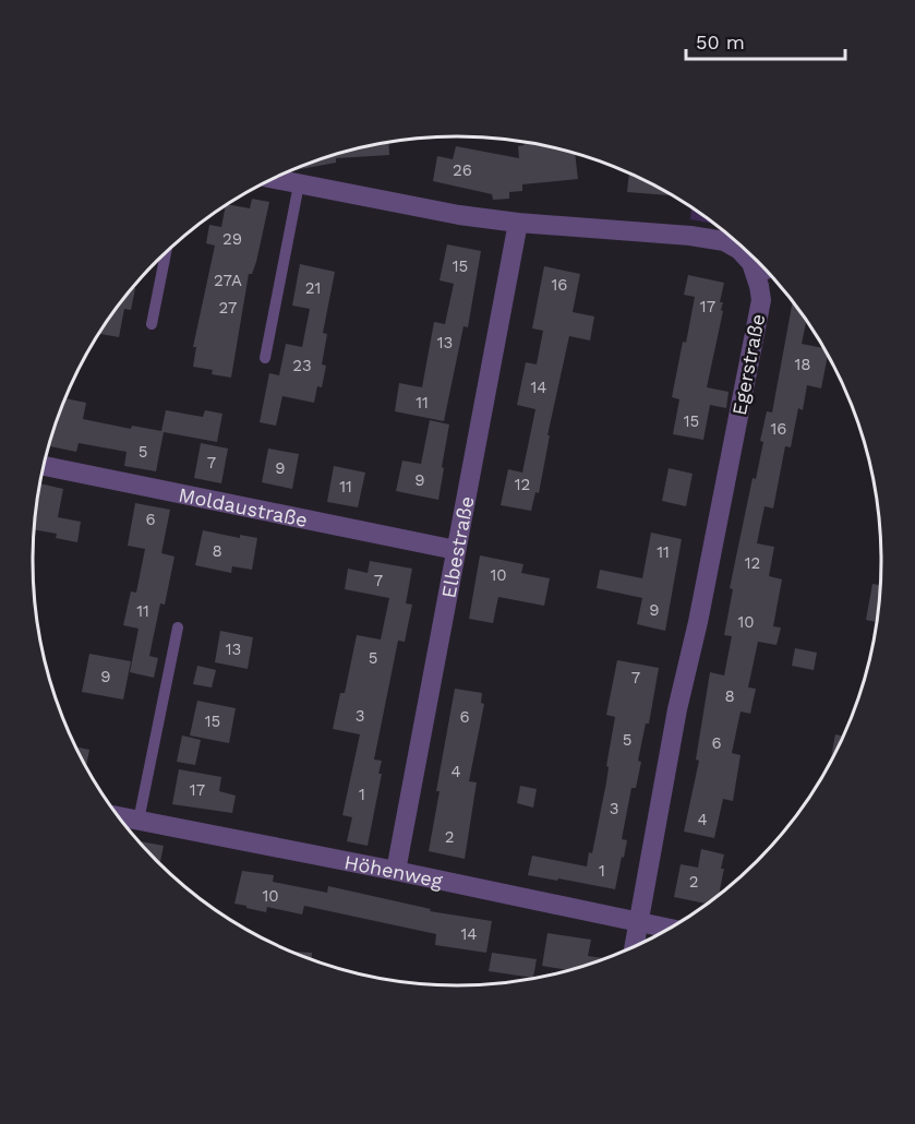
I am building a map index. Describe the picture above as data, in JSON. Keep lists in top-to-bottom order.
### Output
{
  "streets": {
    "street": [
      "Egerstraße",
      "Moldaustraße",
      "Elbestraße",
      "Höhenweg"
    ]
  },
  "crossings": [
    ["Egerstraße", "Höhenweg"],
    ["Moldaustraße", "Elbestraße"],
    ["Elbestraße", "Höhenweg"]
  ],
  "house_numbers": [
    "26",
    "29",
    "15",
    "27A",
    "16",
    "21",
    "17",
    "27",
    "13",
    "18",
    "23",
    "14",
    "11",
    "15",
    "16",
    "5",
    "7",
    "9",
    "9",
    "12",
    "11",
    "6",
    "8",
    "11",
    "12",
    "10",
    "7",
    "9",
    "11",
    "10",
    "13",
    "5",
    "9",
    "7",
    "8",
    "3",
    "6",
    "15",
    "5",
    "6",
    "4",
    "17",
    "1",
    "3",
    "4",
    "2",
    "1",
    "2",
    "10",
    "14"
  ],
  "scale_bar": "50 m"
}
